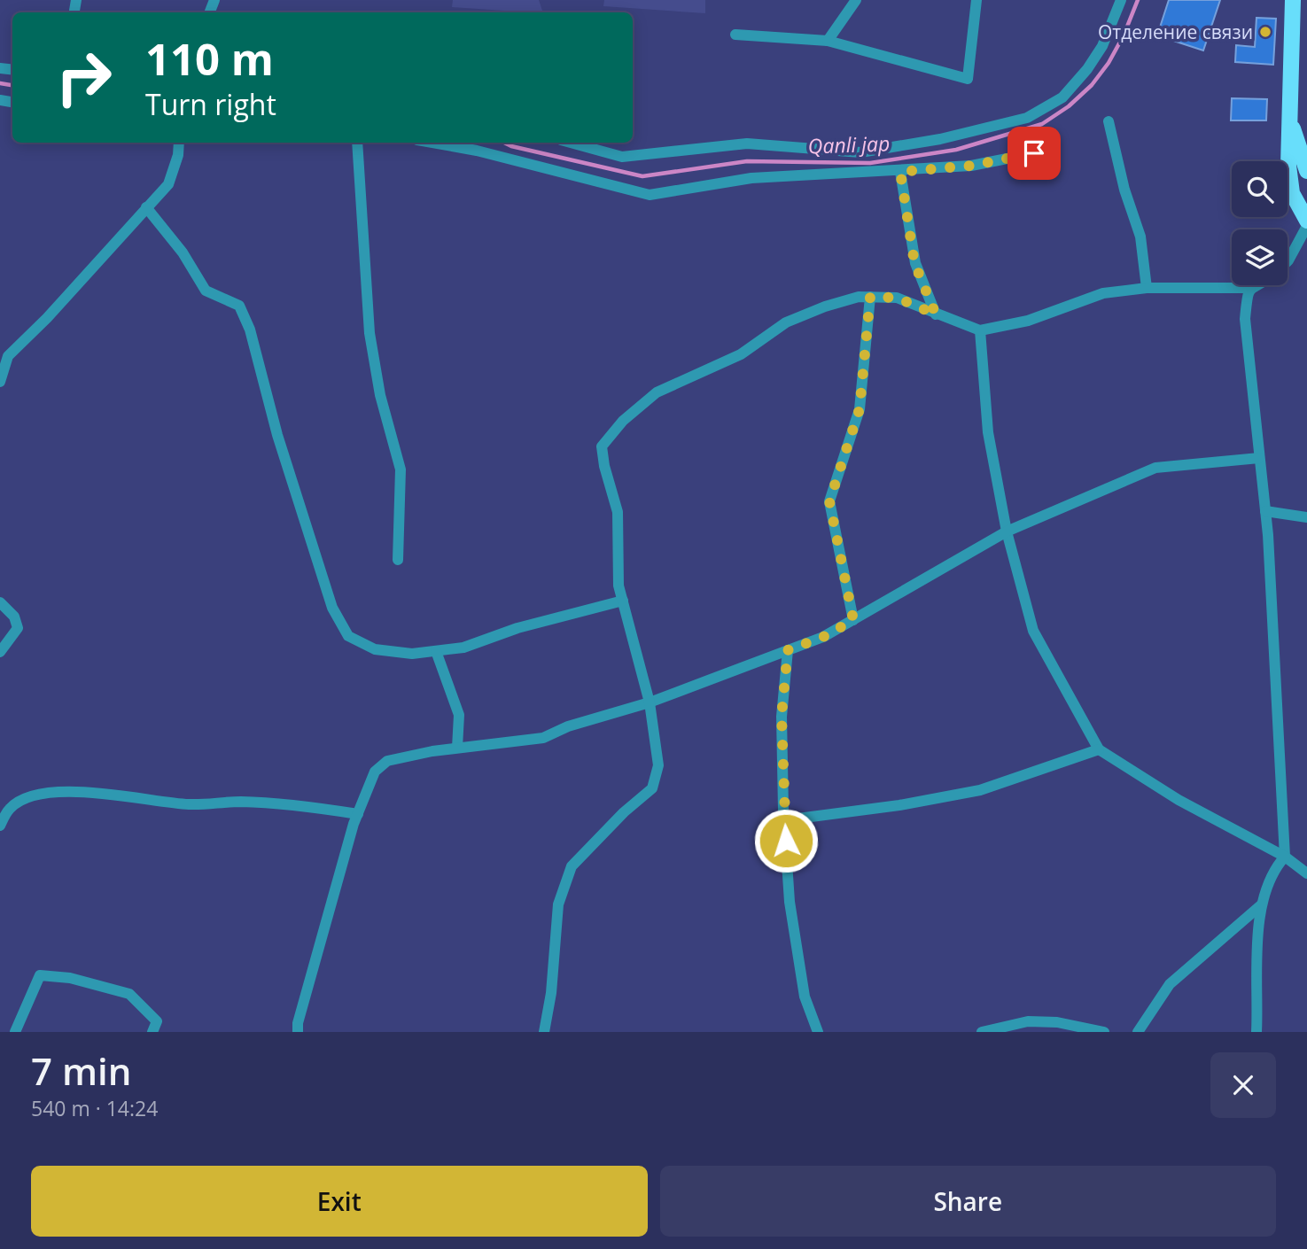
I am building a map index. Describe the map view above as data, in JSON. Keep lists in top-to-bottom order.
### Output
{
  "water": ["Qanli jap"],
  "places": ["Отделение связи"],
  "page": {
    "turn": ["110 m", "Turn right"],
    "heading": ["7 min", "540 m · 14:24"],
    "buttons": ["Exit", "Share"]
  }
}
